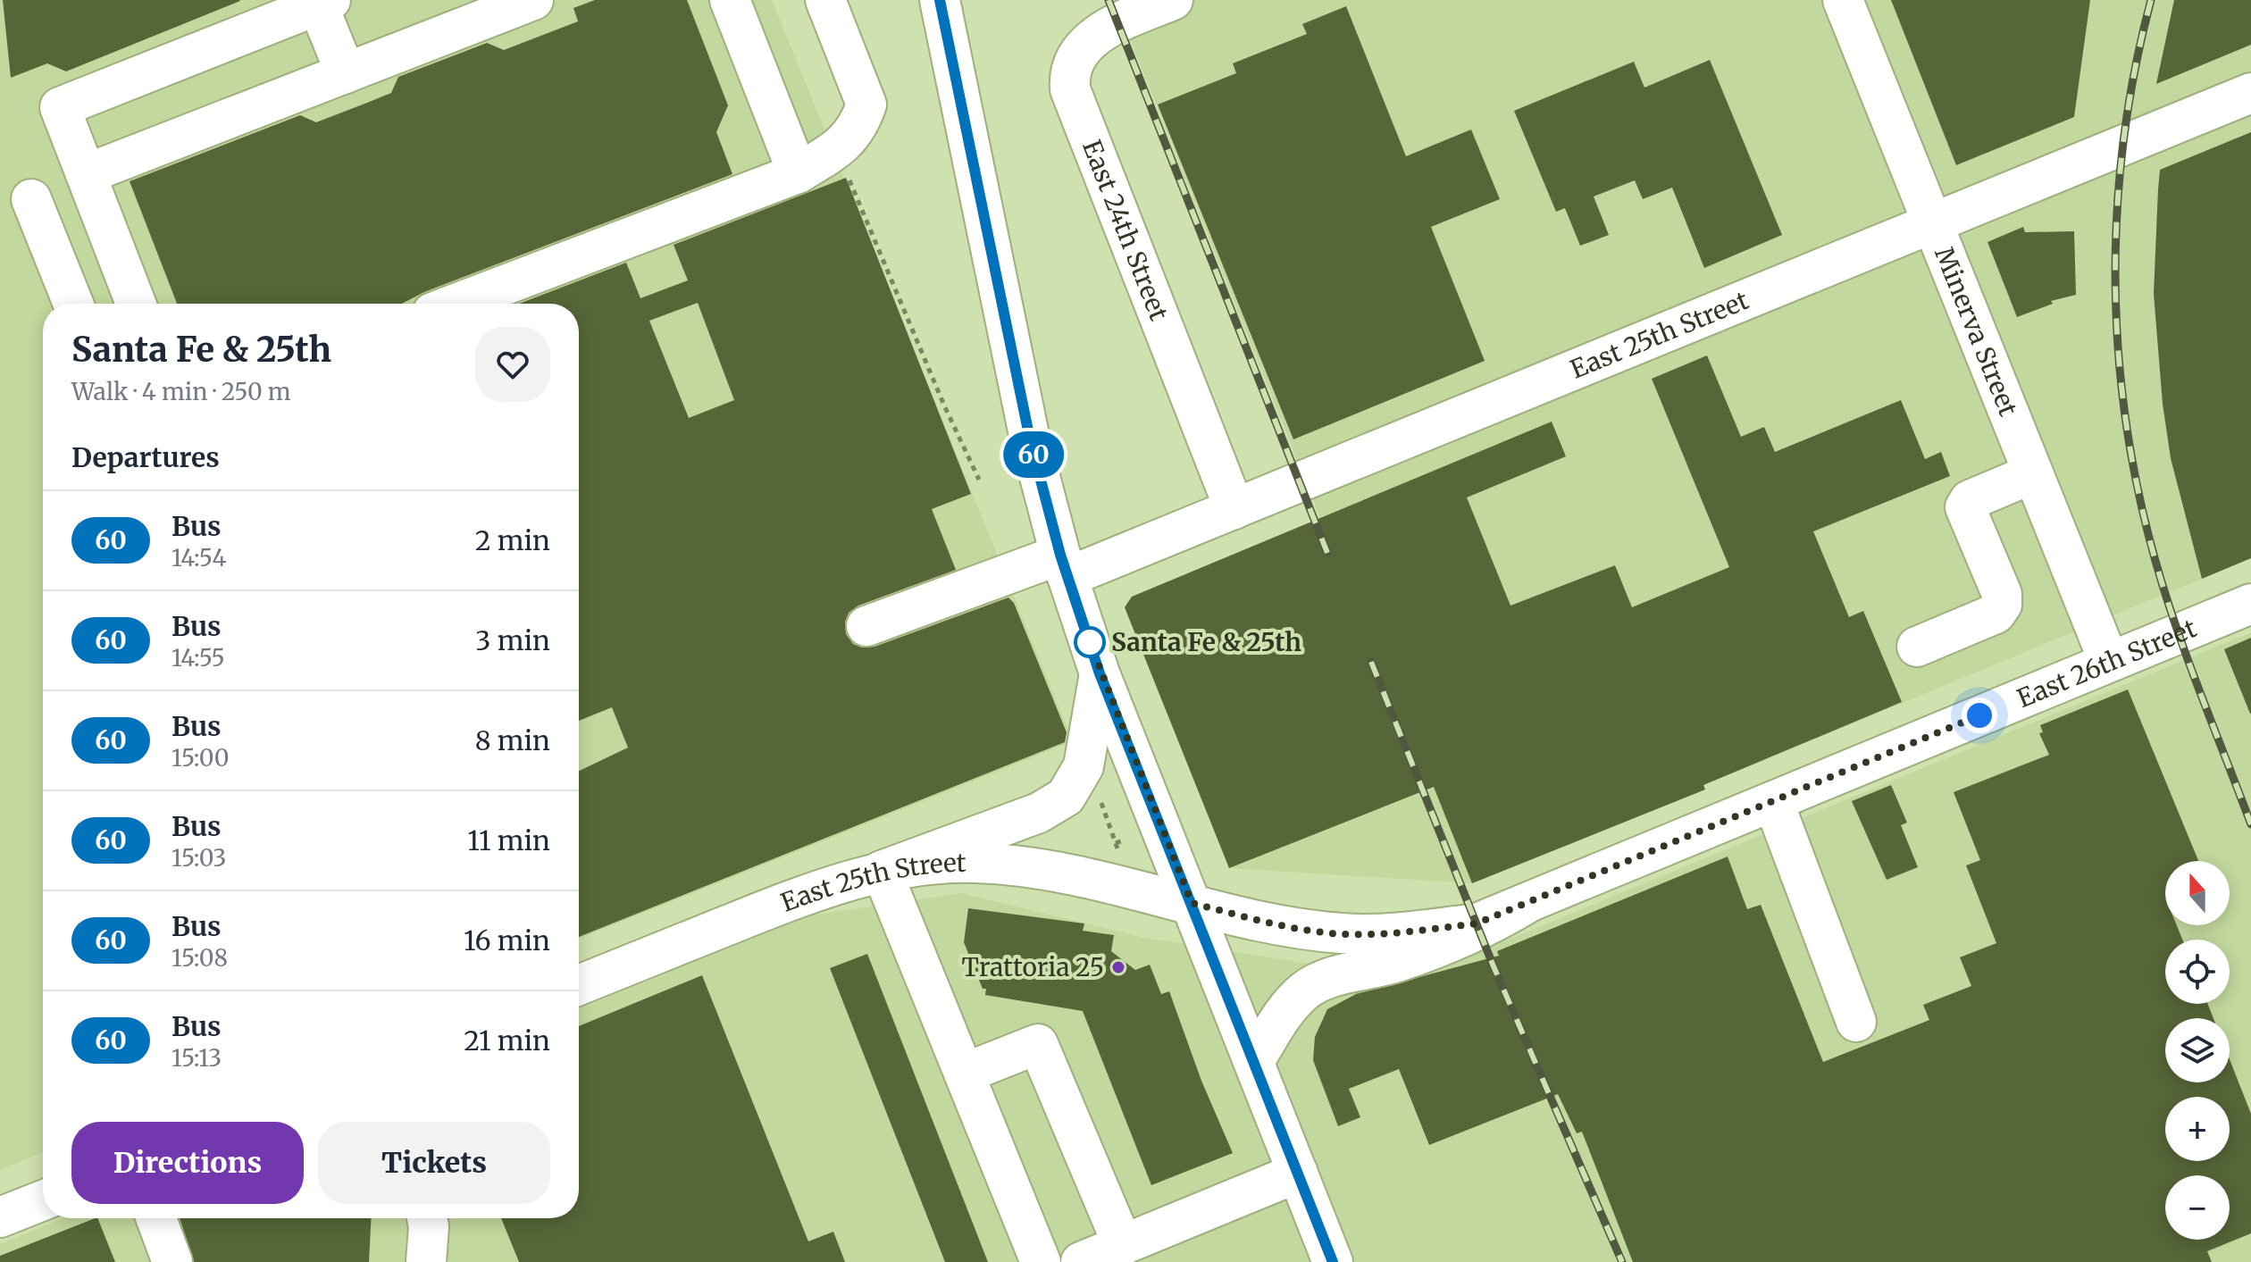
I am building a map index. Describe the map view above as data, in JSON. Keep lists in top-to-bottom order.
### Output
{
  "streets": {
    "street": [
      "East 24th Street",
      "Minerva Street",
      "East 25th Street",
      "East 26th Street"
    ]
  },
  "crossings": [
    ["East 24th Street", "East 25th Street"],
    ["Minerva Street", "East 25th Street"],
    ["Minerva Street", "East 26th Street"],
    ["East 25th Street", "East 26th Street"]
  ],
  "places": ["Santa Fe & 25th", "Trattoria 25"],
  "lines": ["bus line 60"],
  "north": "top",
  "page": {
    "on_map": "60",
    "heading": [
      ["Santa Fe & 25th", "Walk · 4 min · 250 m"],
      "Departures"
    ],
    "list": [
      {
        "mark": "60",
        "name": "Bus",
        "note": "14:54",
        "value": "2 min"
      },
      {
        "mark": "60",
        "name": "Bus",
        "note": "14:55",
        "value": "3 min"
      },
      {
        "mark": "60",
        "name": "Bus",
        "note": "15:00",
        "value": "8 min"
      },
      {
        "mark": "60",
        "name": "Bus",
        "note": "15:03",
        "value": "11 min"
      },
      {
        "mark": "60",
        "name": "Bus",
        "note": "15:08",
        "value": "16 min"
      },
      {
        "mark": "60",
        "name": "Bus",
        "note": "15:13",
        "value": "21 min"
      }
    ],
    "map_buttons": ["+", "−"],
    "buttons": ["Directions", "Tickets"]
  }
}
